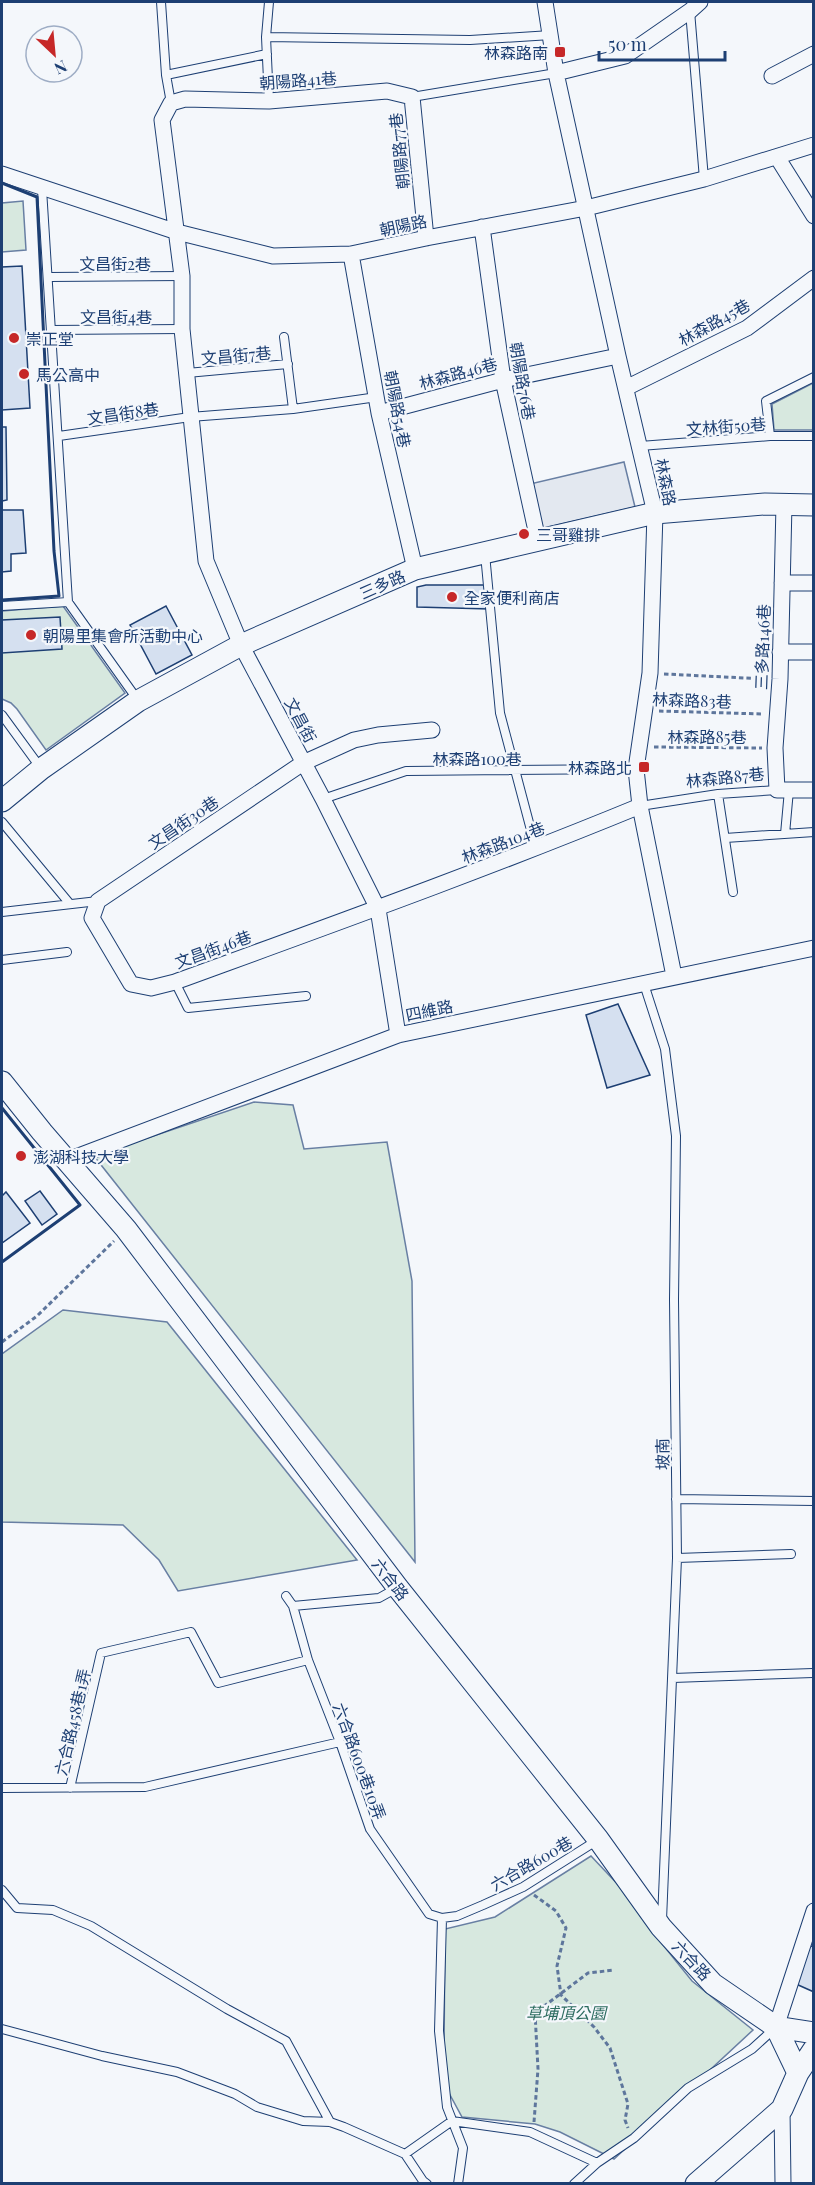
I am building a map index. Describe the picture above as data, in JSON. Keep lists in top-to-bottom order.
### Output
{
  "streets": {
    "street": [
      "朝陽路41巷",
      "朝陽路77巷",
      "朝陽路",
      "林森路45巷",
      "林森路46巷",
      "朝陽路76巷",
      "朝陽路54巷",
      "林森路",
      "三多路",
      "三多路146巷",
      "文昌街",
      "林森路87巷",
      "文昌街30巷",
      "林森路104巷",
      "文昌街46巷",
      "四維路",
      "六合路"
    ],
    "lane": [
      "文昌街2巷",
      "文昌街4巷",
      "文昌街7巷",
      "文昌街8巷",
      "文林街50巷",
      "林森路100巷",
      "坡南",
      "六合路458巷1弄",
      "六合路600巷10弄",
      "六合路600巷"
    ],
    "path": ["林森路83巷", "林森路85巷"]
  },
  "crossings": [
    ["朝陽路41巷", "朝陽路77巷"],
    ["朝陽路41巷", "林森路"],
    ["朝陽路77巷", "朝陽路"],
    ["朝陽路", "朝陽路76巷"],
    ["朝陽路", "朝陽路54巷"],
    ["朝陽路", "林森路"],
    ["朝陽路", "文昌街"],
    ["文昌街2巷", "文昌街"],
    ["文昌街4巷", "文昌街"],
    ["林森路45巷", "林森路"],
    ["文昌街7巷", "文昌街"],
    ["林森路46巷", "朝陽路76巷"],
    ["林森路46巷", "朝陽路54巷"],
    ["林森路46巷", "林森路"],
    ["朝陽路76巷", "三多路"],
    ["朝陽路54巷", "三多路"],
    ["文昌街8巷", "文昌街"],
    ["文林街50巷", "林森路"],
    ["林森路", "三多路"],
    ["林森路", "林森路83巷"],
    ["林森路", "林森路85巷"],
    ["林森路", "林森路100巷"],
    ["林森路", "林森路87巷"],
    ["林森路", "林森路104巷"],
    ["林森路", "四維路"],
    ["三多路", "三多路146巷"],
    ["三多路", "文昌街"],
    ["三多路146巷", "林森路83巷"],
    ["三多路146巷", "林森路85巷"],
    ["三多路146巷", "林森路87巷"],
    ["文昌街", "林森路100巷"],
    ["文昌街", "文昌街30巷"],
    ["文昌街", "林森路104巷"],
    ["文昌街", "文昌街46巷"],
    ["文昌街", "四維路"],
    ["林森路87巷", "林森路104巷"],
    ["文昌街30巷", "文昌街46巷"],
    ["林森路104巷", "文昌街46巷"],
    ["四維路", "坡南"],
    ["四維路", "六合路"],
    ["坡南", "六合路"],
    ["六合路", "六合路600巷"],
    ["六合路458巷1弄", "六合路600巷10弄"],
    ["六合路600巷10弄", "六合路600巷"]
  ],
  "parks": ["草埔頂公園"],
  "places": {
    "transit": ["林森路南", "林森路北"],
    "other": [
      "崇正堂",
      "馬公高中",
      "三哥雞排",
      "全家便利商店",
      "朝陽里集會所活動中心",
      "澎湖科技大學"
    ]
  },
  "scale_bar": "50 m",
  "north": "bottom right"
}
